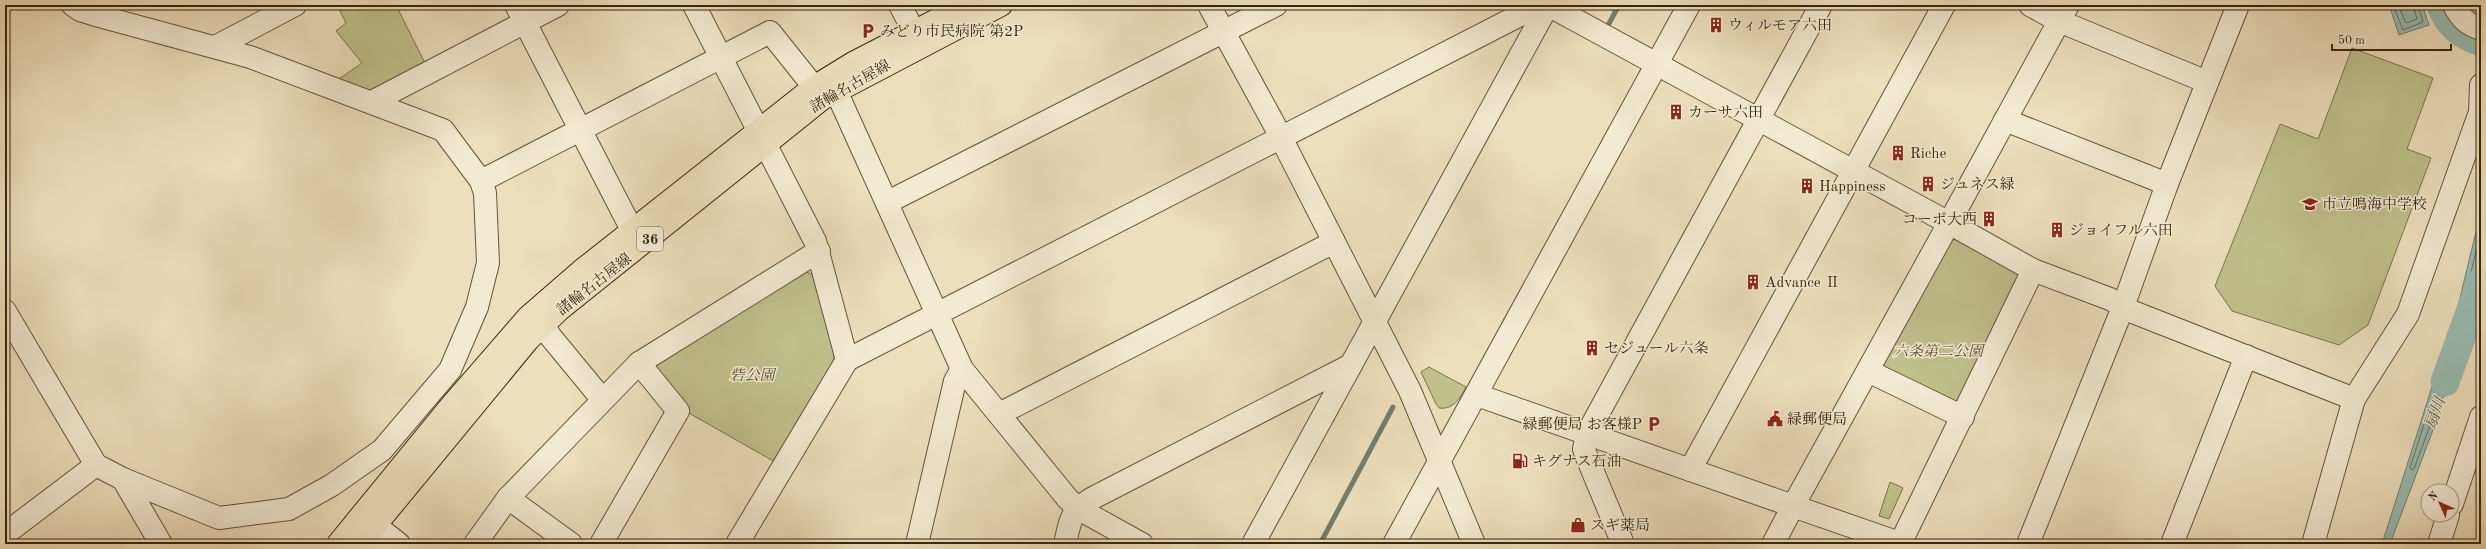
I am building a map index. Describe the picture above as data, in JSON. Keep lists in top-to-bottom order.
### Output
{
  "streets": {
    "main road": ["諸輪名古屋線", "36"]
  },
  "water": ["扇川"],
  "parks": ["六条第二公園", "砦公園"],
  "places": {
    "building": [
      "ウィルモア六田",
      "カーサ六田",
      "Riche",
      "ジュネス緑",
      "Happiness",
      "コーポ大西",
      "ジョイフル六田",
      "Advance Ⅱ",
      "セジュール六条"
    ],
    "parking": ["みどり市民病院 第2P", "緑郵便局 お客様P"],
    "school or university": ["市立鳴海中学校"],
    "public building": ["緑郵便局"],
    "fuel station": ["キグナス石油"],
    "shop": ["スギ薬局"]
  },
  "scale_bar": "50 m",
  "north": "top left"
}
